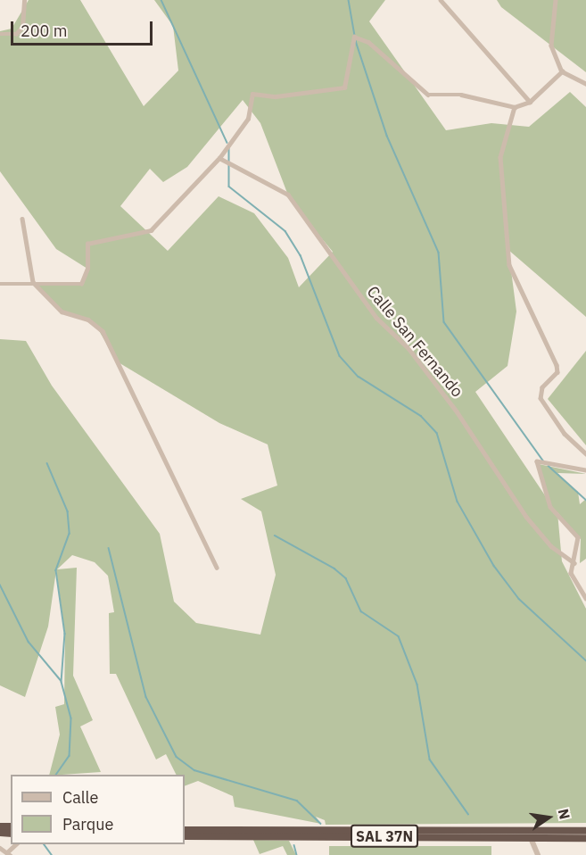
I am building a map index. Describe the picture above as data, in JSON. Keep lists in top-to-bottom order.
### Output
{
  "streets": {
    "highway": ["SAL 37N"],
    "street": ["Calle San Fernando"]
  },
  "legend": ["Calle", "Parque"],
  "scale_bar": "200 m",
  "north": "right"
}
